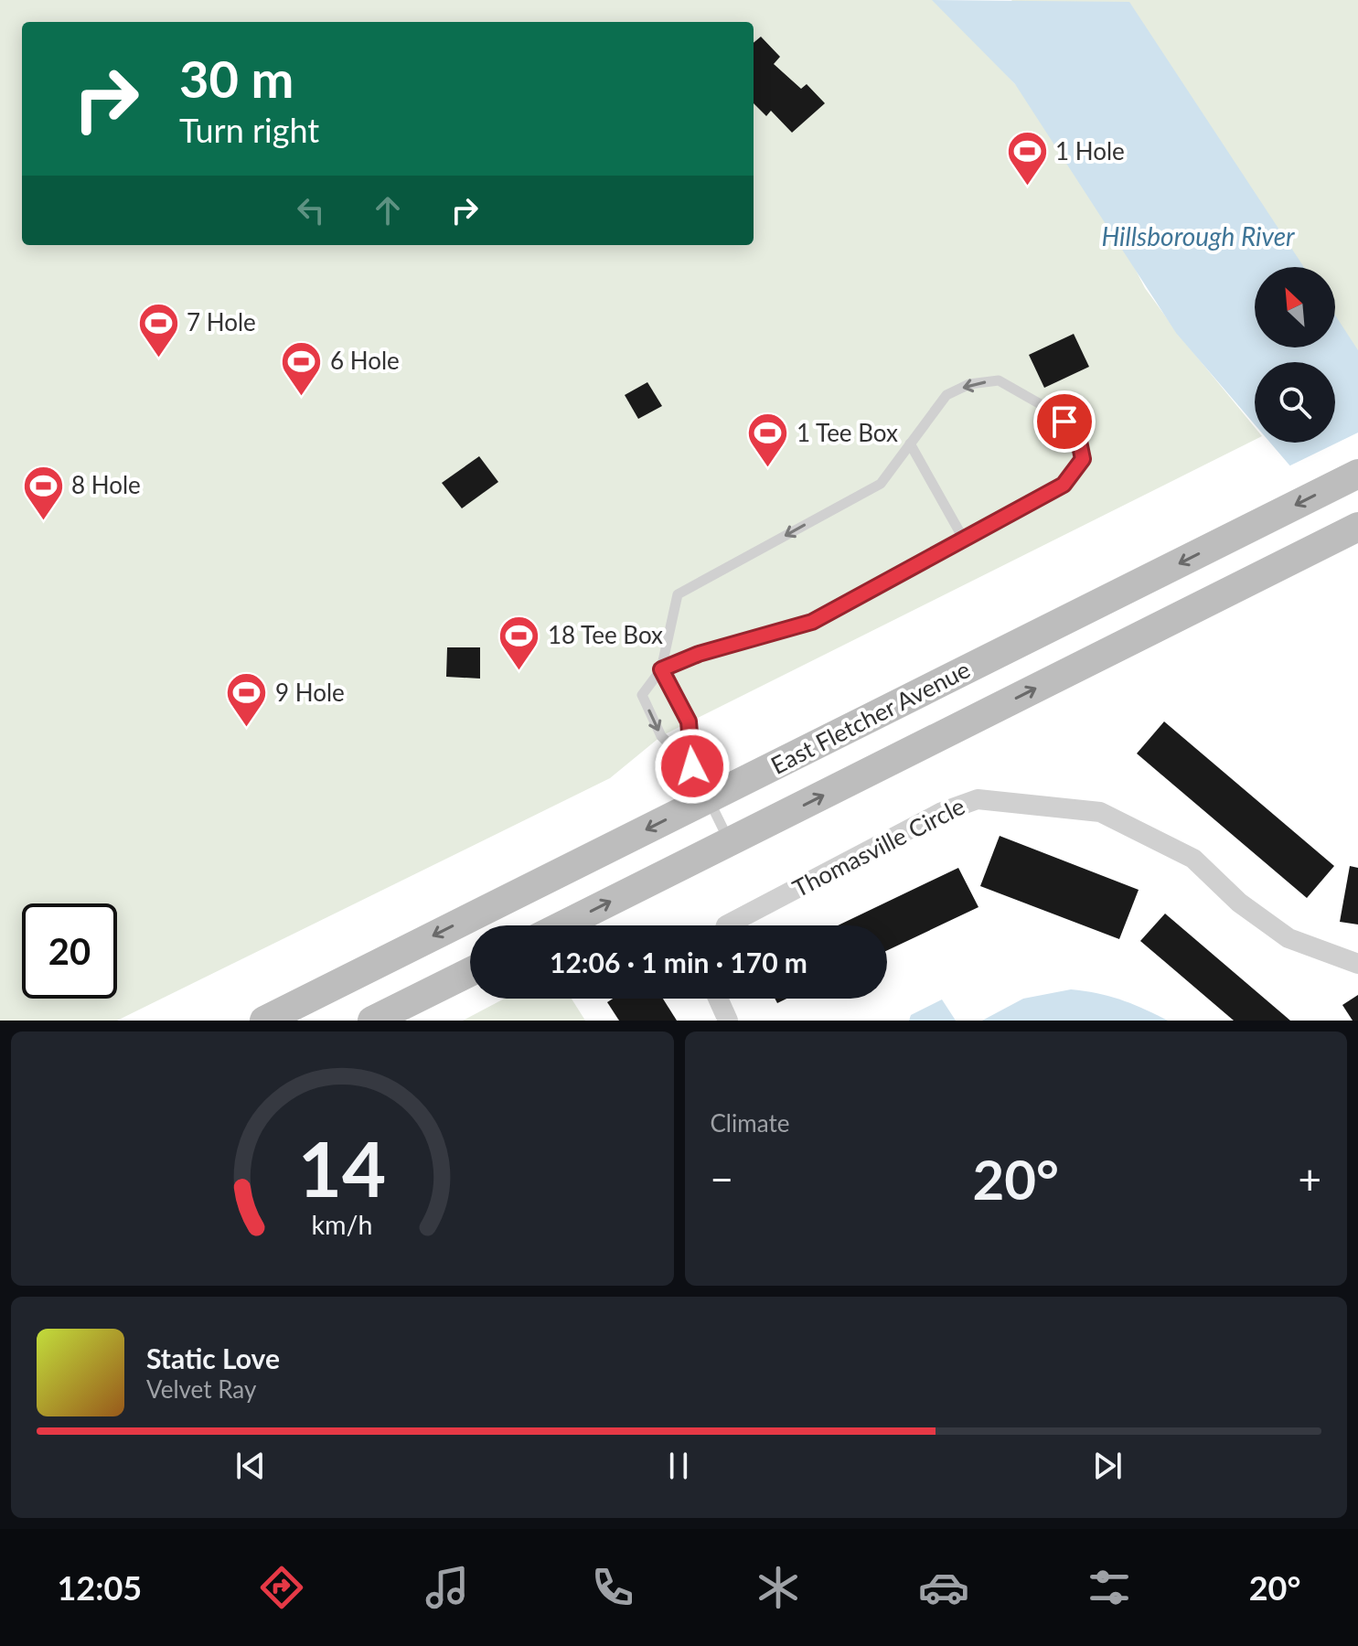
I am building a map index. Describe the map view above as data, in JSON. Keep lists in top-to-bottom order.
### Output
{
  "streets": {
    "main road": ["East Fletcher Avenue"],
    "street": ["Thomasville Circle"]
  },
  "water": ["Hillsborough River"],
  "places": {
    "sports": [
      "1 Hole",
      "7 Hole",
      "6 Hole",
      "1 Tee Box",
      "8 Hole",
      "18 Tee Box",
      "9 Hole"
    ]
  },
  "north": "top left",
  "page": {
    "turn": ["30 m", "Turn right"],
    "limit": "20",
    "trip": "12:06 · 1 min · 170 m",
    "tile": "Climate",
    "heat": ["−", "20°", "+"],
    "song": ["Static Love", "Velvet Ray"],
    "tabs": ["12:05", "20°"],
    "gauge": ["14", "km/h"]
  }
}
